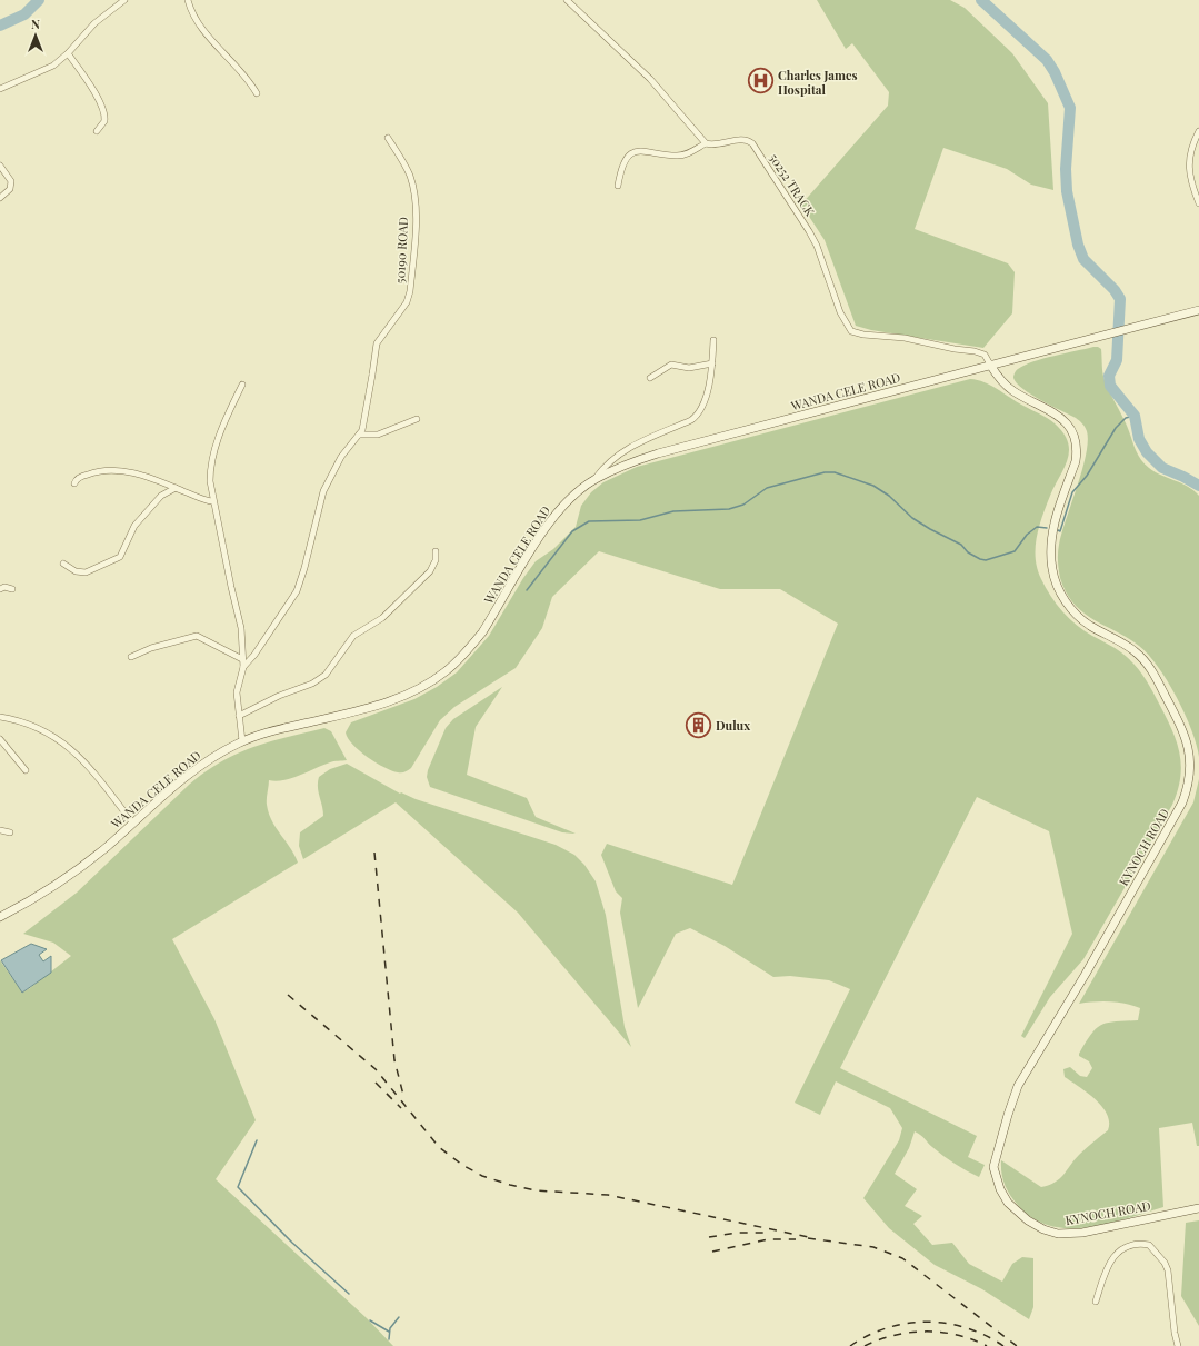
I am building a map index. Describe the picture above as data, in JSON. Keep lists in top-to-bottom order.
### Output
{
  "streets": {
    "street": [
      "50252 TRACK",
      "50190 ROAD",
      "WANDA CELE ROAD",
      "KYNOCH ROAD"
    ]
  },
  "crossings": [
    ["50252 TRACK", "WANDA CELE ROAD"],
    ["50252 TRACK", "KYNOCH ROAD"],
    ["WANDA CELE ROAD", "KYNOCH ROAD"]
  ],
  "places": {
    "hospital": ["Charles James Hospital"],
    "building": ["Dulux"]
  },
  "north": "top"
}
